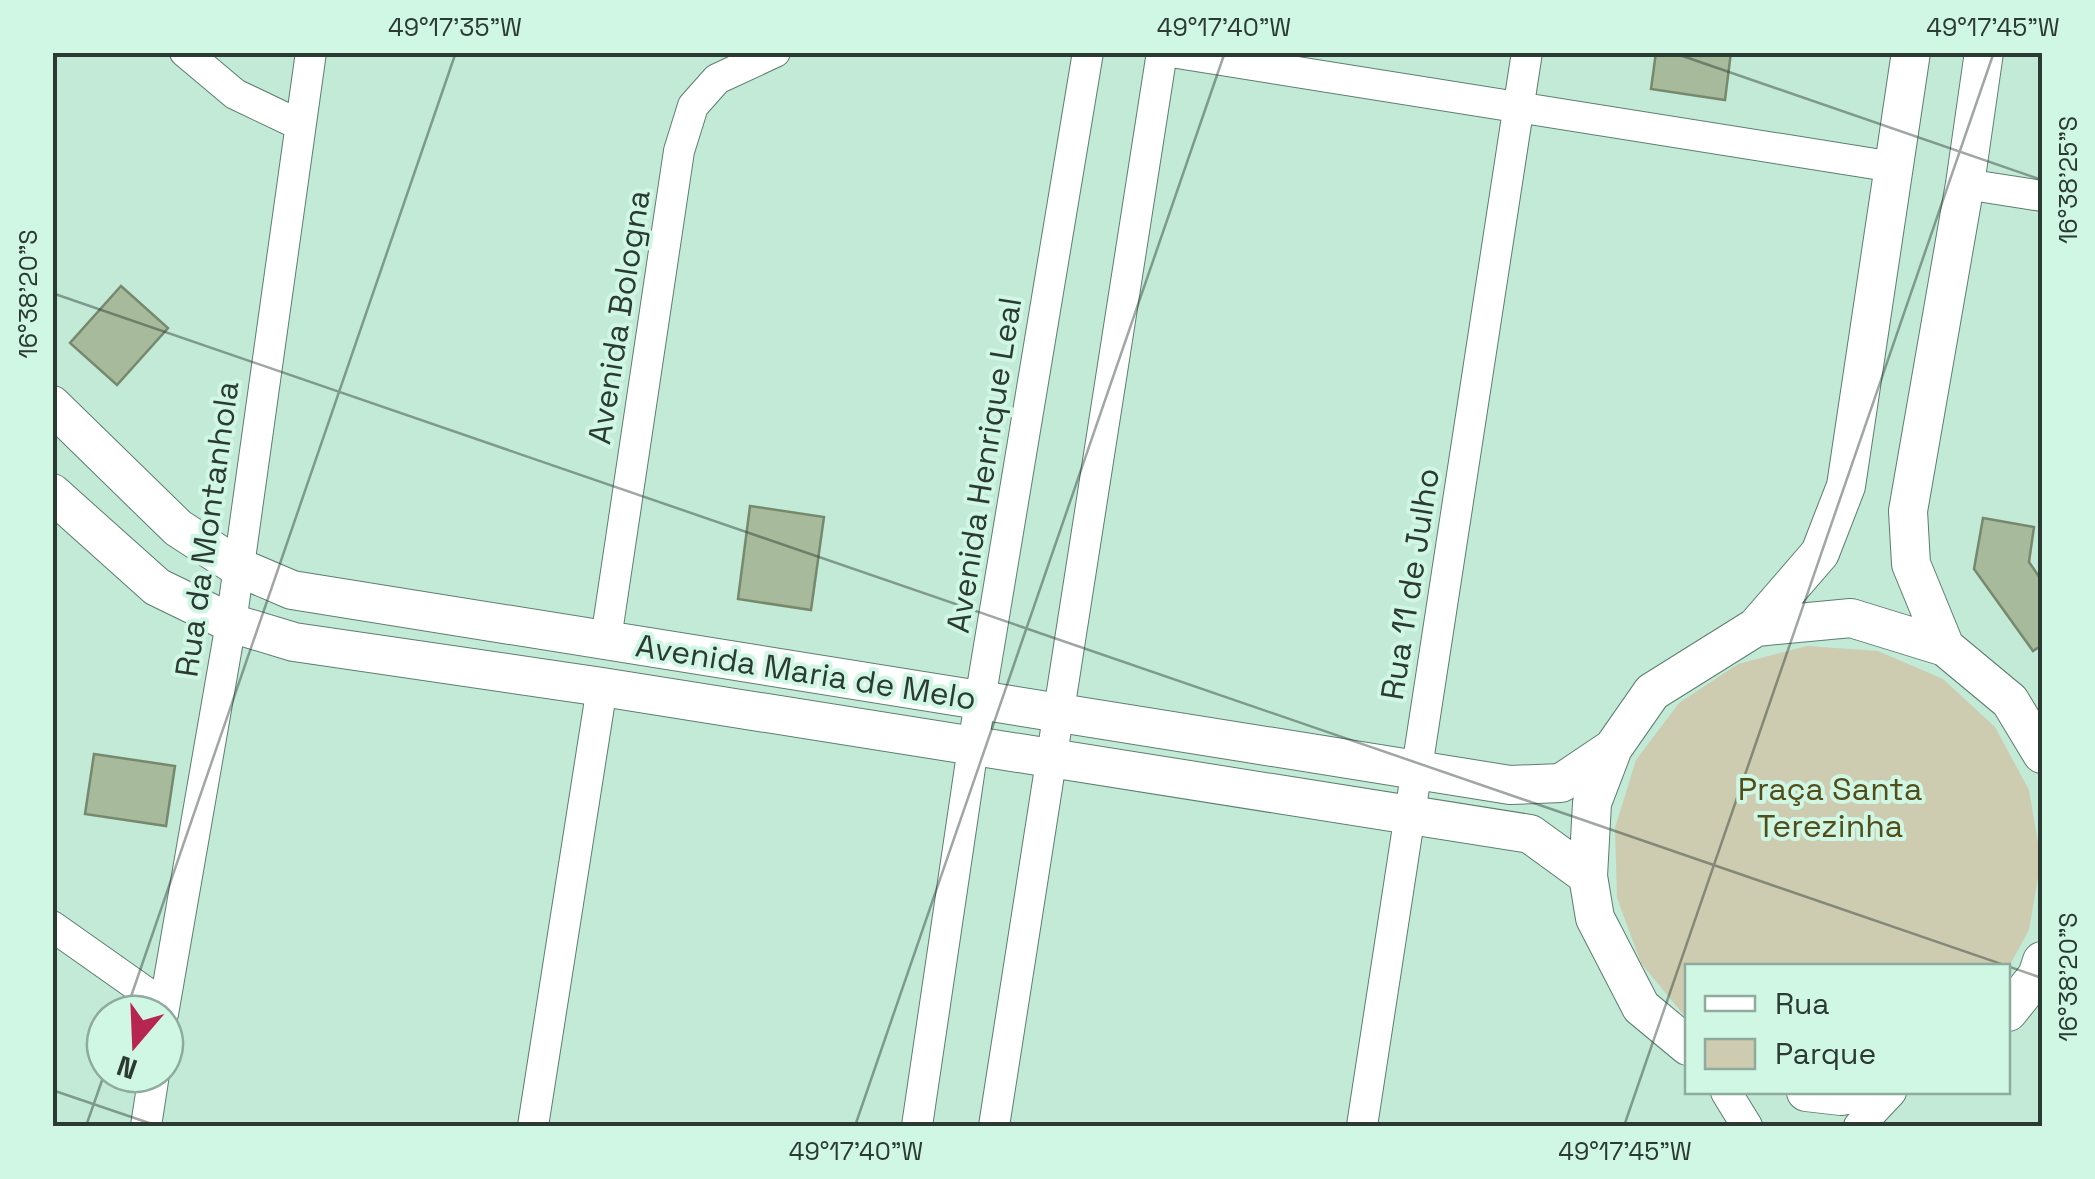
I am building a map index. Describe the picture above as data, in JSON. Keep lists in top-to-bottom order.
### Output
{
  "streets": {
    "street": [
      "Avenida Bologna",
      "Avenida Henrique Leal",
      "Rua da Montanhola",
      "Rua 11 de Julho",
      "Avenida Maria de Melo"
    ]
  },
  "crossings": [
    ["Avenida Bologna", "Avenida Maria de Melo"],
    ["Avenida Henrique Leal", "Avenida Maria de Melo"],
    ["Rua da Montanhola", "Avenida Maria de Melo"],
    ["Rua 11 de Julho", "Avenida Maria de Melo"]
  ],
  "parks": ["Praça Santa Terezinha"],
  "legend": ["Rua", "Parque"],
  "north": "bottom",
  "coordinates": [
    "49°17'35\"W",
    "49°17'40\"W",
    "49°17'45\"W",
    "16°38'25\"S",
    "16°38'20\"S"
  ]
}
